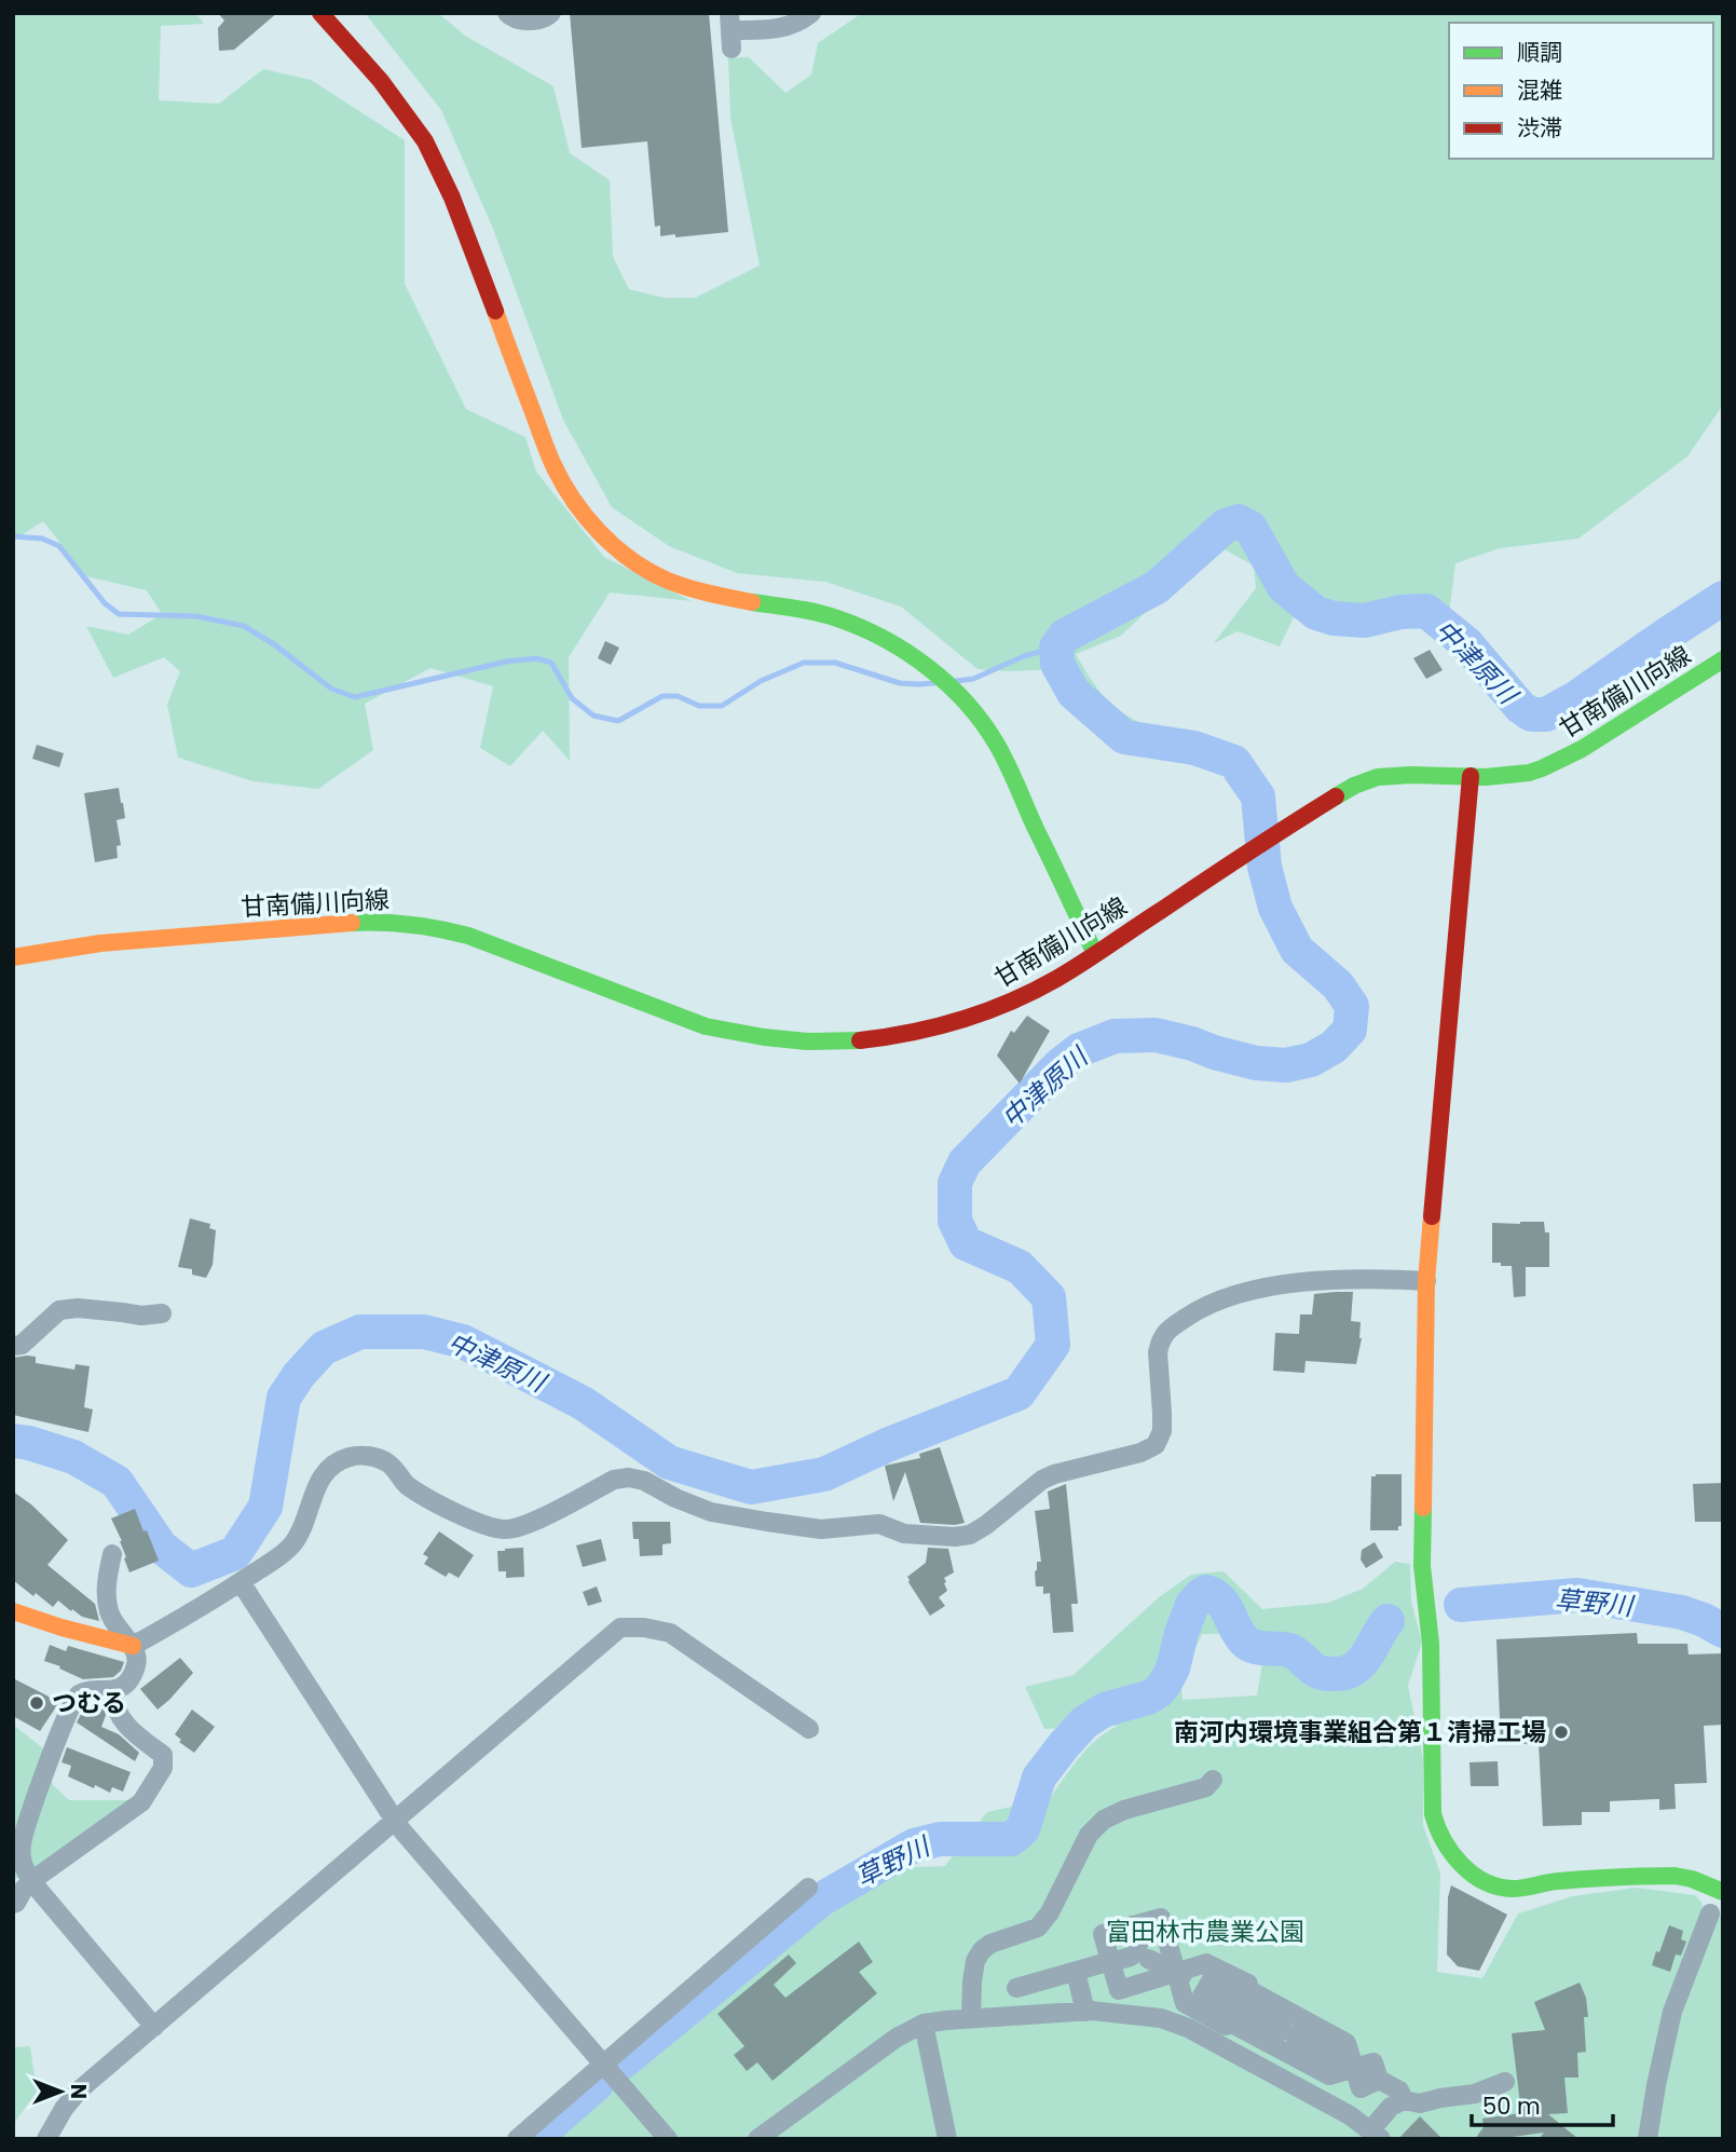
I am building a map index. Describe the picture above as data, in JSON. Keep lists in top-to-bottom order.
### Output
{
  "streets": {
    "street": ["甘南備川向線"]
  },
  "water": ["中津原川", "草野川"],
  "parks": ["富田林市農業公園"],
  "places": ["つむる", "南河内環境事業組合第１清掃工場"],
  "legend": ["順調", "混雑", "渋滞"],
  "scale_bar": "50 m",
  "north": "right"
}
